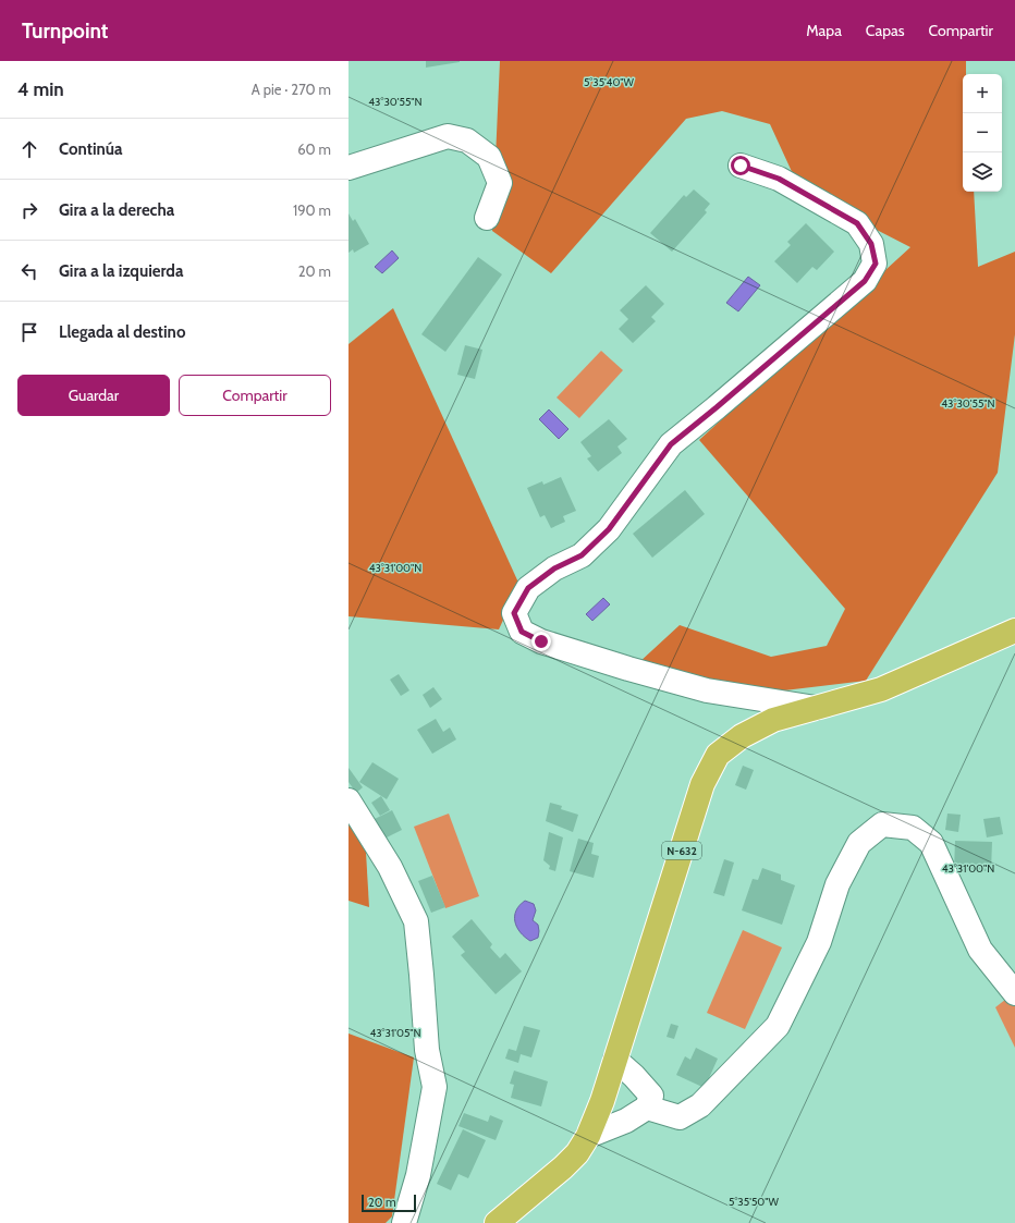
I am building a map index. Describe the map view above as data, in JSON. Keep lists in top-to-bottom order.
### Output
{
  "streets": {
    "highway": ["N-632"]
  },
  "scale_bar": "20 m",
  "page": {
    "header": "Turnpoint",
    "nav": ["Mapa", "Capas", "Compartir"],
    "heading": ["4 min", "A pie · 270 m"],
    "map_buttons": ["+", "−"],
    "list": [
      ["Continúa", "60 m"],
      ["Gira a la derecha", "190 m"],
      ["Gira a la izquierda", "20 m"],
      "Llegada al destino"
    ],
    "buttons": ["Guardar", "Compartir"],
    "scale": "20 m"
  },
  "coordinates": [
    "5°35'40\"W",
    "43°30'55\"N",
    "43°31'00\"N",
    "43°31'05\"N",
    "5°35'50\"W"
  ]
}
